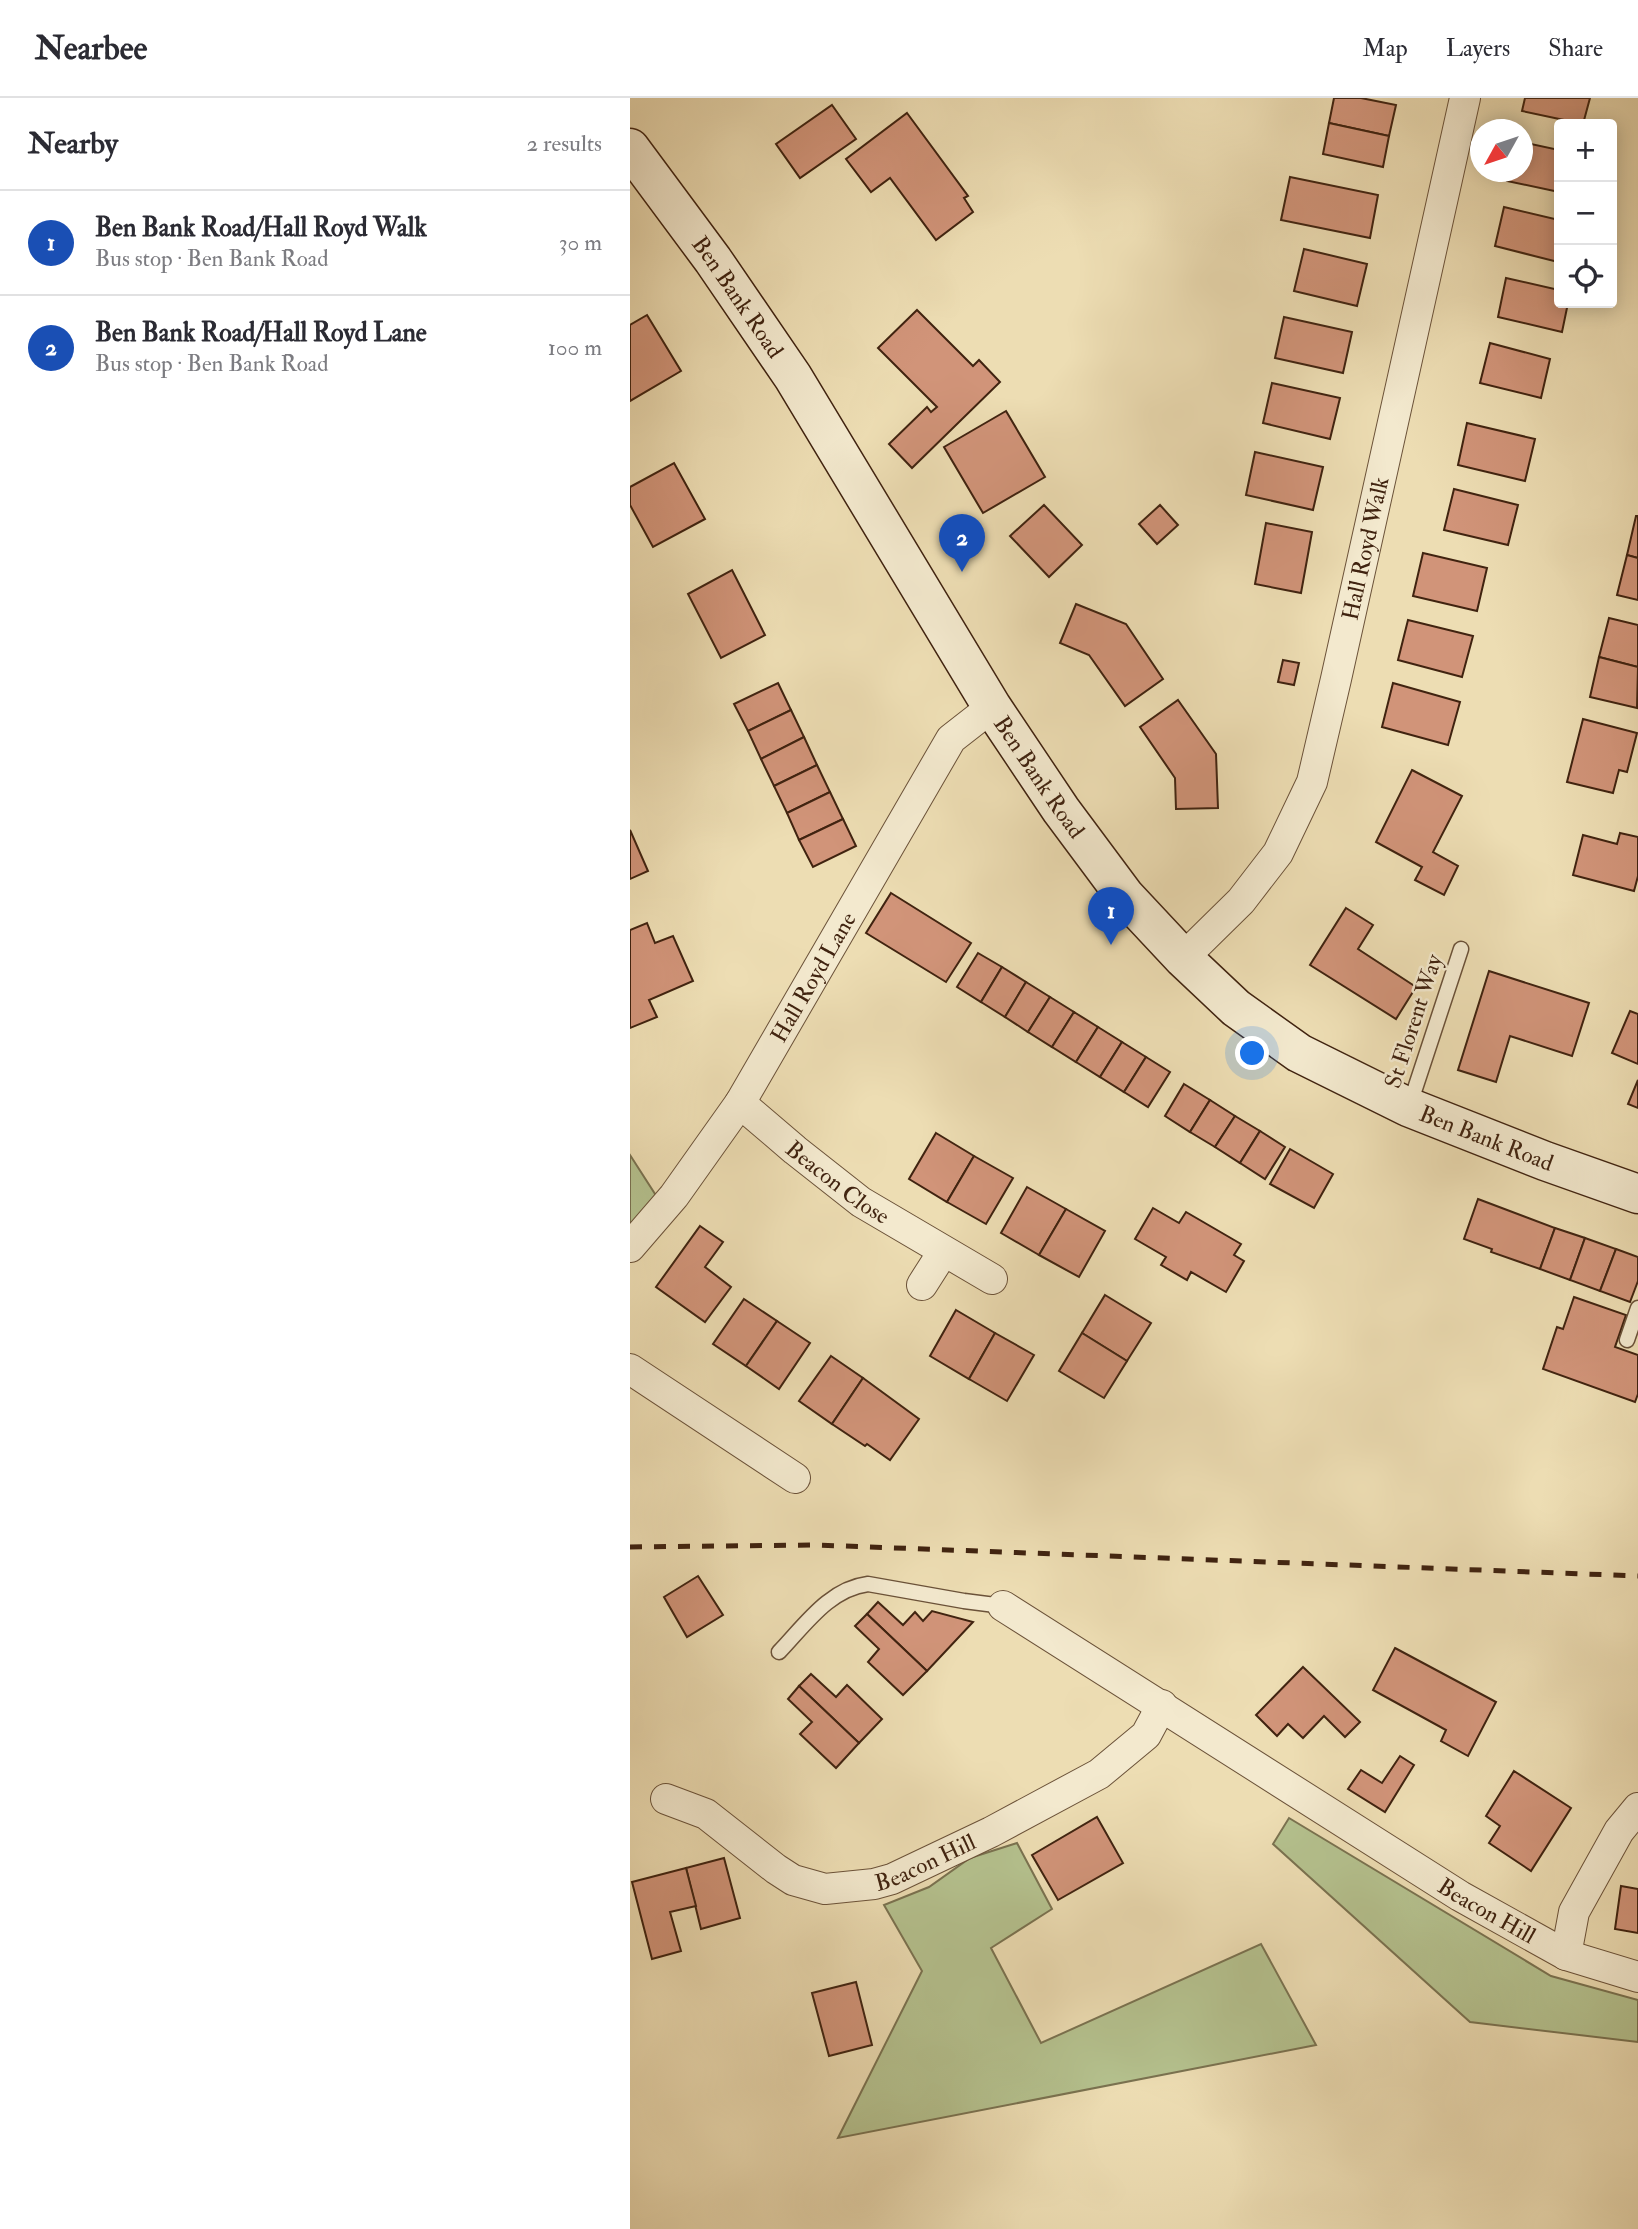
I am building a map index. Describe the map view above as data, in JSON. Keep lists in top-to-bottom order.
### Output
{
  "streets": {
    "main road": ["Ben Bank Road"],
    "street": [
      "Hall Royd Walk",
      "Hall Royd Lane",
      "Beacon Close",
      "Beacon Hill"
    ],
    "lane": ["St Florent Way"]
  },
  "crossings": [
    ["Ben Bank Road", "Hall Royd Walk"],
    ["Ben Bank Road", "Hall Royd Lane"],
    ["Ben Bank Road", "St Florent Way"],
    ["Hall Royd Lane", "Beacon Close"]
  ],
  "north": "bottom left",
  "page": {
    "header": "Nearbee",
    "nav": ["Map", "Layers", "Share"],
    "heading": ["Nearby", "2 results"],
    "map_buttons": ["+", "−"],
    "list": [
      {
        "mark": "1",
        "name": "Ben Bank Road/Hall Royd Walk",
        "note": "Bus stop · Ben Bank Road",
        "value": "30 m"
      },
      {
        "mark": "2",
        "name": "Ben Bank Road/Hall Royd Lane",
        "note": "Bus stop · Ben Bank Road",
        "value": "100 m"
      }
    ],
    "pins": ["2", "1"]
  }
}
